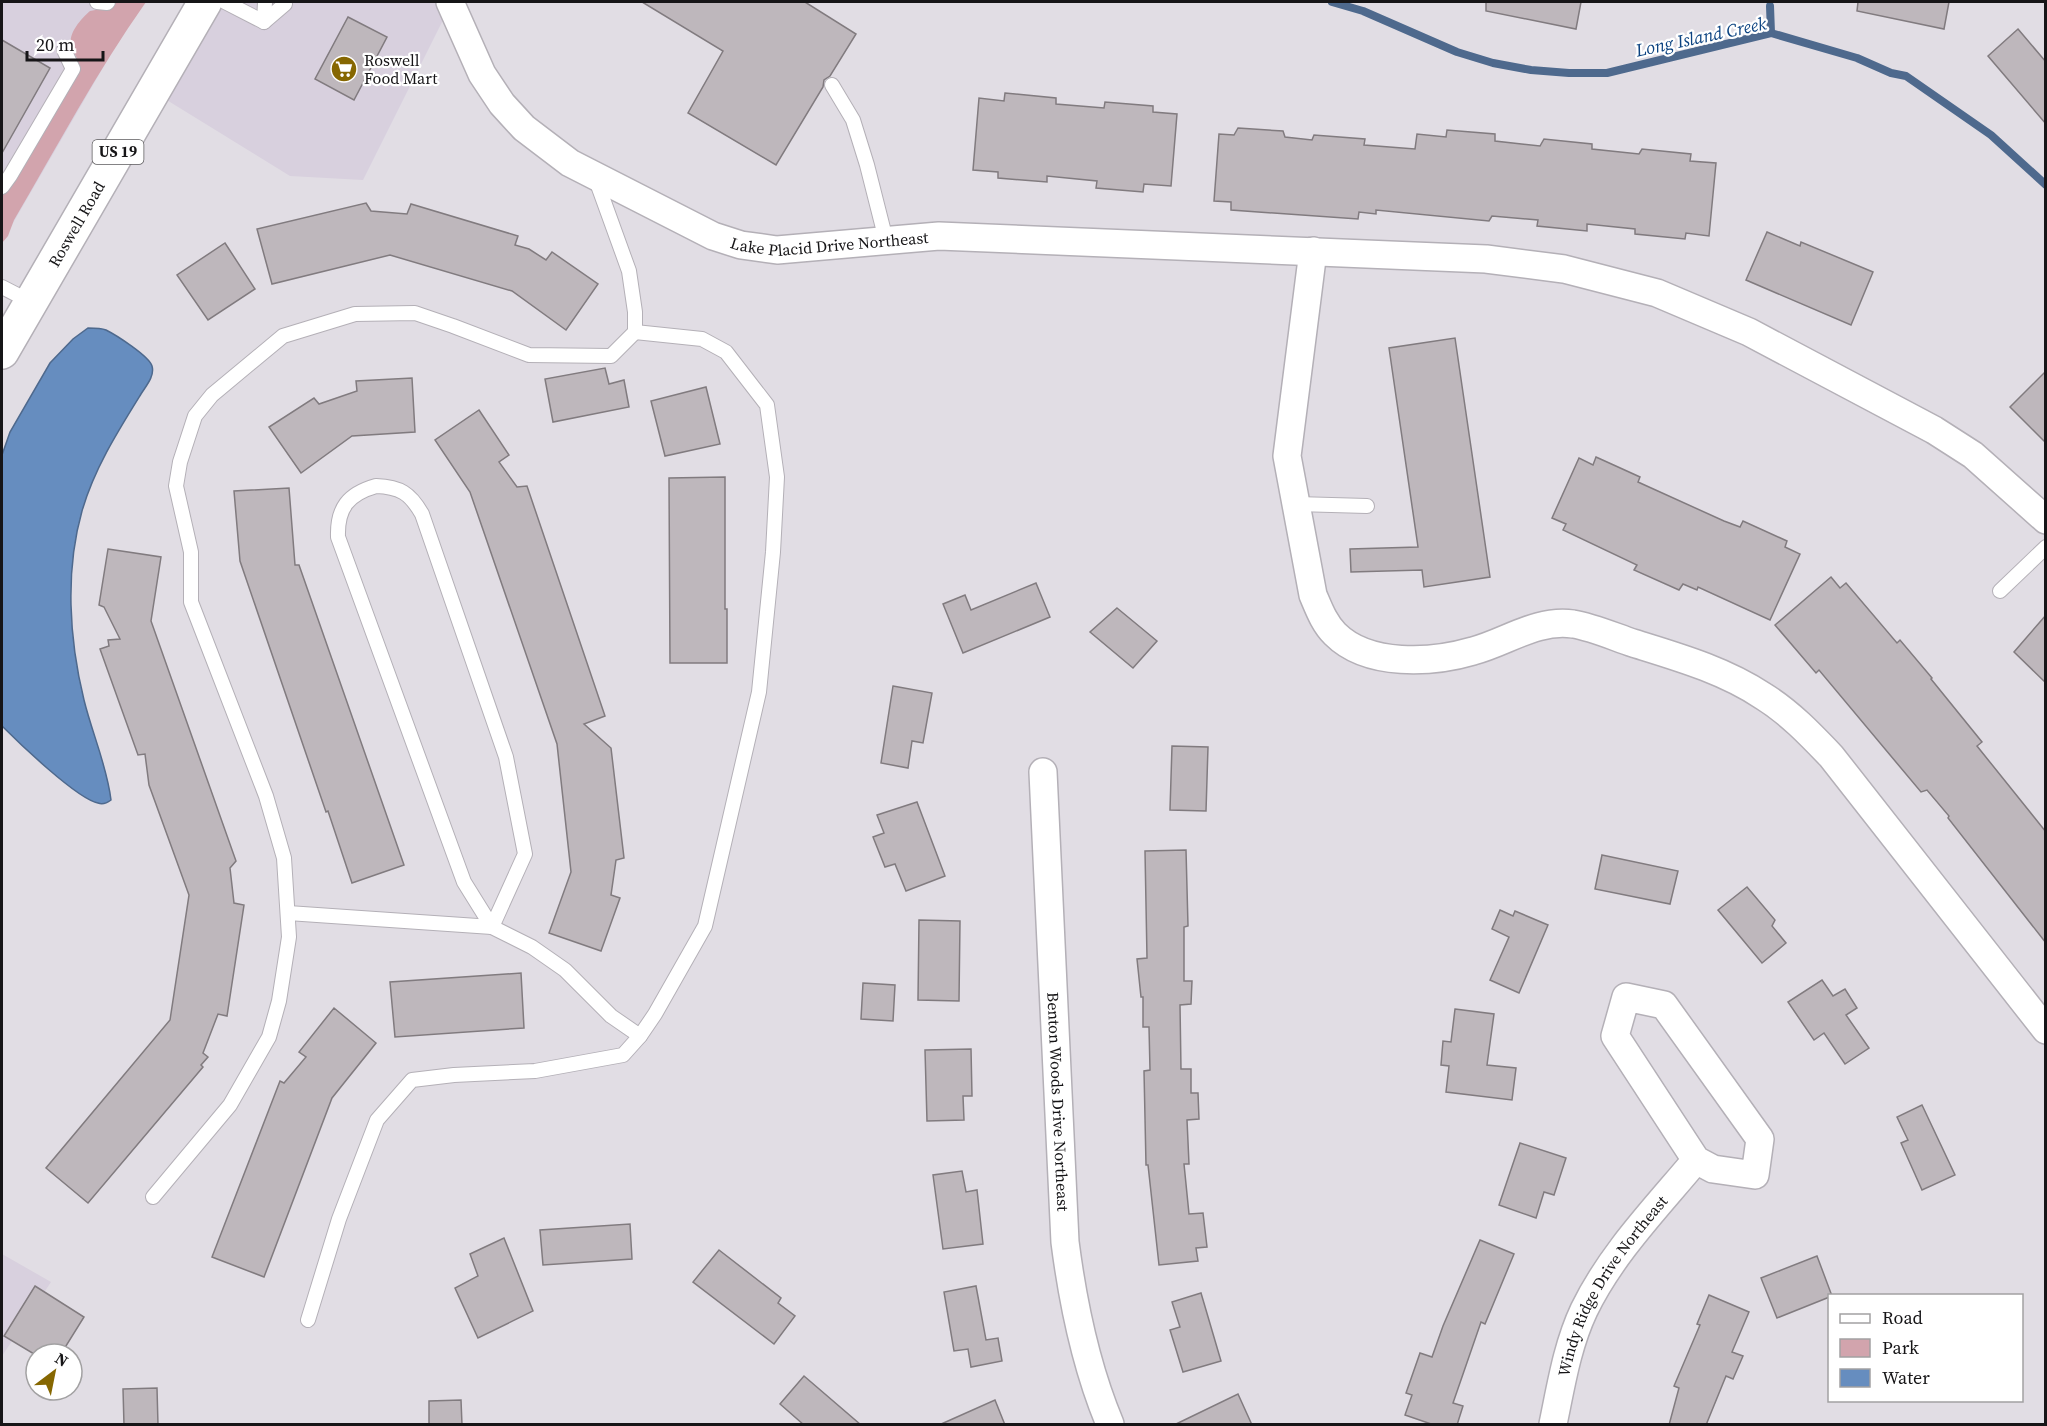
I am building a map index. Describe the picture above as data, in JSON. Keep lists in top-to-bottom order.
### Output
{
  "streets": {
    "main road": ["US 19", "Roswell Road"],
    "street": ["Lake Placid Drive Northeast", "Benton Woods Drive Northeast", "Windy Ridge Drive Northeast"]
  },
  "water": ["Long Island Creek"],
  "places": {
    "supermarket": ["Roswell Food Mart"]
  },
  "legend": ["Road", "Park", "Water"],
  "scale_bar": "20 m",
  "north": "top right"
}
